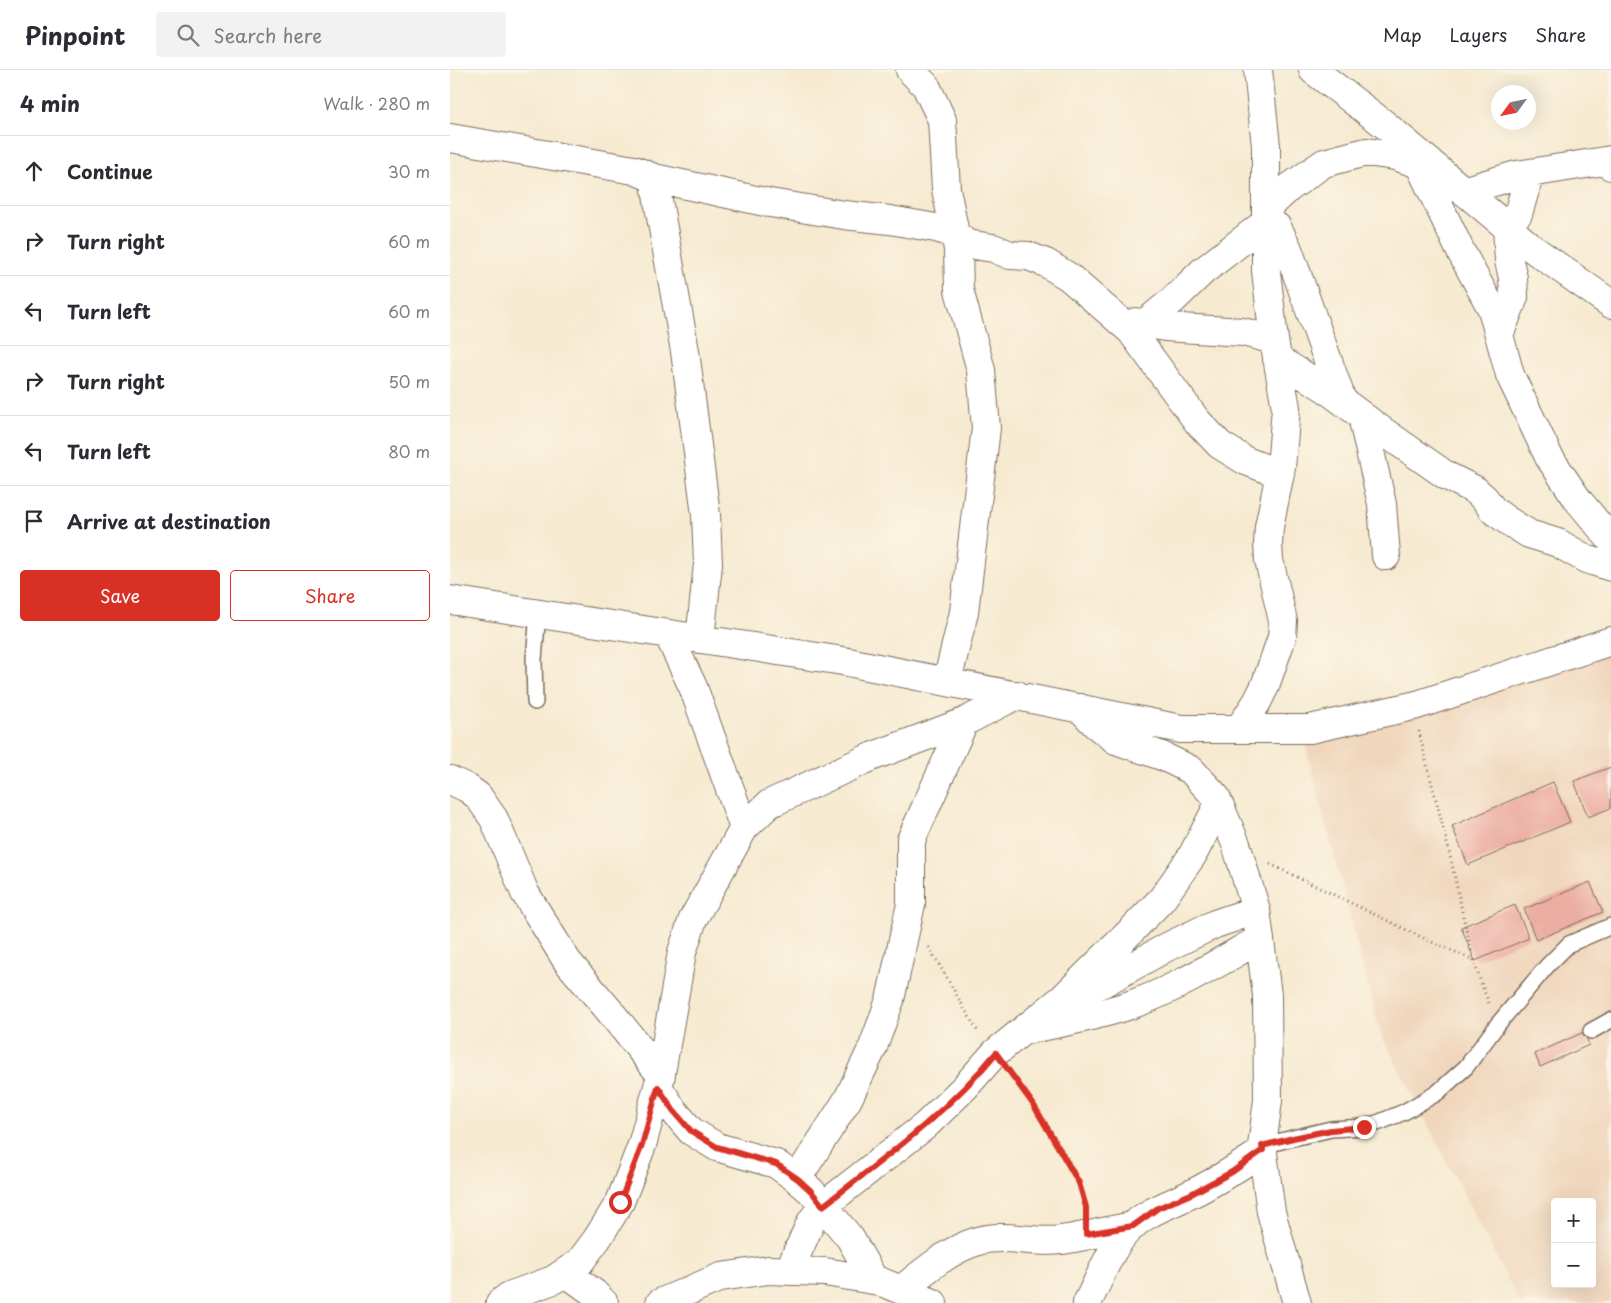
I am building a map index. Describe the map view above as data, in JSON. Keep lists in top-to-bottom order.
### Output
{
  "north": "bottom left",
  "page": {
    "header": "Pinpoint",
    "search": "Search here",
    "nav": ["Map", "Layers", "Share"],
    "heading": ["4 min", "Walk · 280 m"],
    "list": [
      ["Continue", "30 m"],
      ["Turn right", "60 m"],
      ["Turn left", "60 m"],
      ["Turn right", "50 m"],
      ["Turn left", "80 m"],
      "Arrive at destination"
    ],
    "buttons": ["Save", "Share"],
    "map_buttons": ["+", "−"]
  }
}
